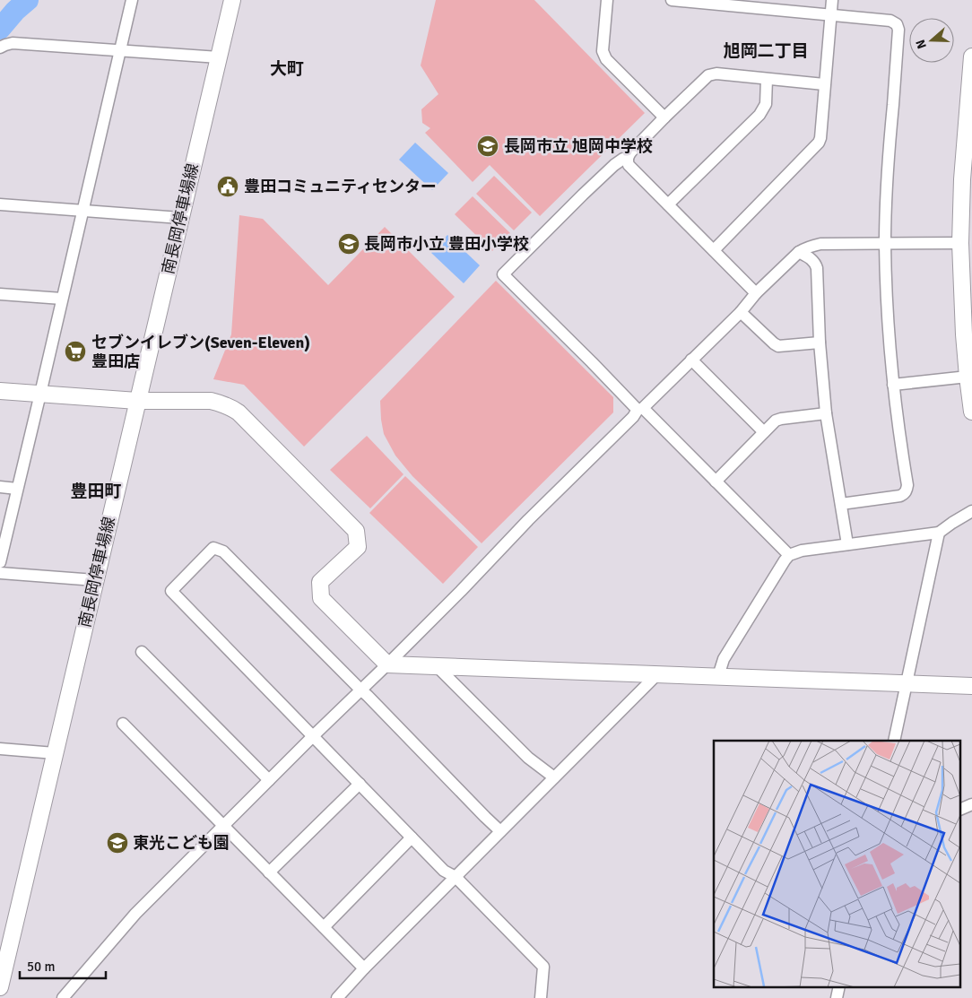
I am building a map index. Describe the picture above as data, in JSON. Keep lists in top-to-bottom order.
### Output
{
  "streets": {
    "street": ["南長岡停車場線"]
  },
  "districts": ["旭岡二丁目", "大町", "豊田町"],
  "places": {
    "school or university": ["長岡市立 旭岡中学校", "長岡市小立 豊田小学校", "東光こども園"],
    "public building": ["豊田コミュニティセンター"],
    "supermarket": ["セブンイレブン(Seven-Eleven) 豊田店"]
  },
  "scale_bar": "50 m",
  "north": "left"
}
